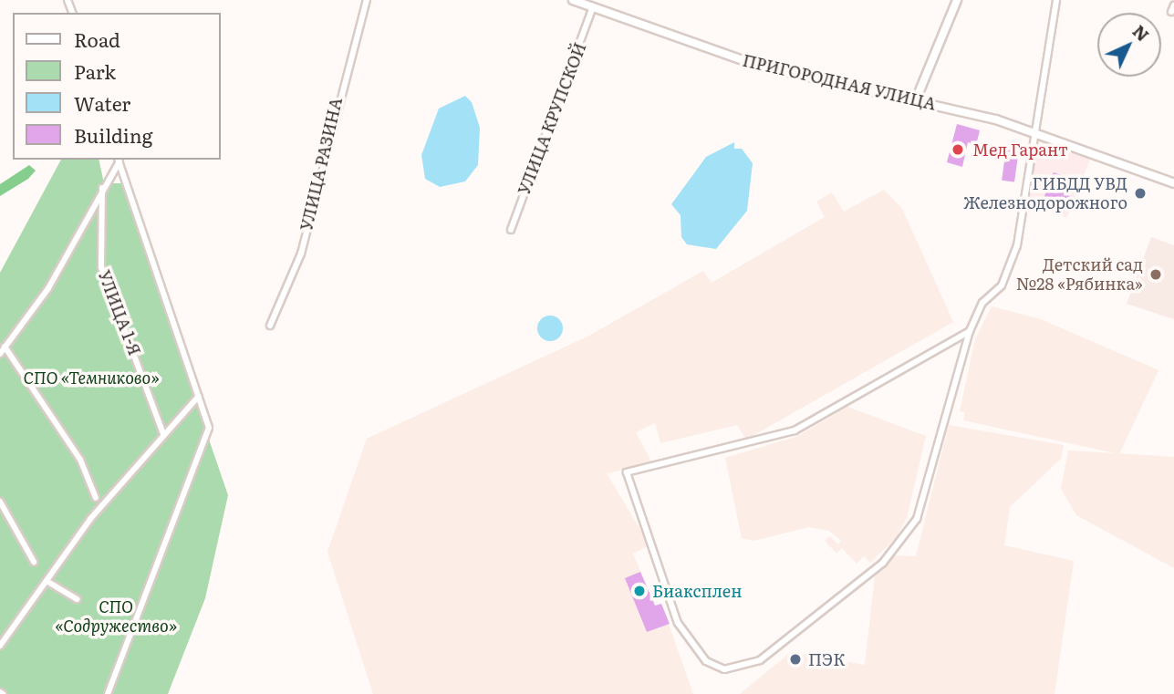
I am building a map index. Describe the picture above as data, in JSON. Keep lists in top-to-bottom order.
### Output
{
  "streets": {
    "street": [
      "ПРИГОРОДНАЯ УЛИЦА",
      "УЛИЦА КРУПСКОЙ",
      "УЛИЦА РАЗИНА",
      "УЛИЦА 1-Я"
    ]
  },
  "crossings": [
    ["ПРИГОРОДНАЯ УЛИЦА", "УЛИЦА КРУПСКОЙ"]
  ],
  "parks": ["СПО «Темниково»", "СПО «Содружество»"],
  "places": [
    "Мед Гарант",
    "ГИБДД УВД Железнодорожного",
    "Детский сад №28 «Рябинка»",
    "Биаксплен",
    "ПЭК"
  ],
  "legend": [
    "Road",
    "Park",
    "Water",
    "Building"
  ],
  "north": "top right"
}
